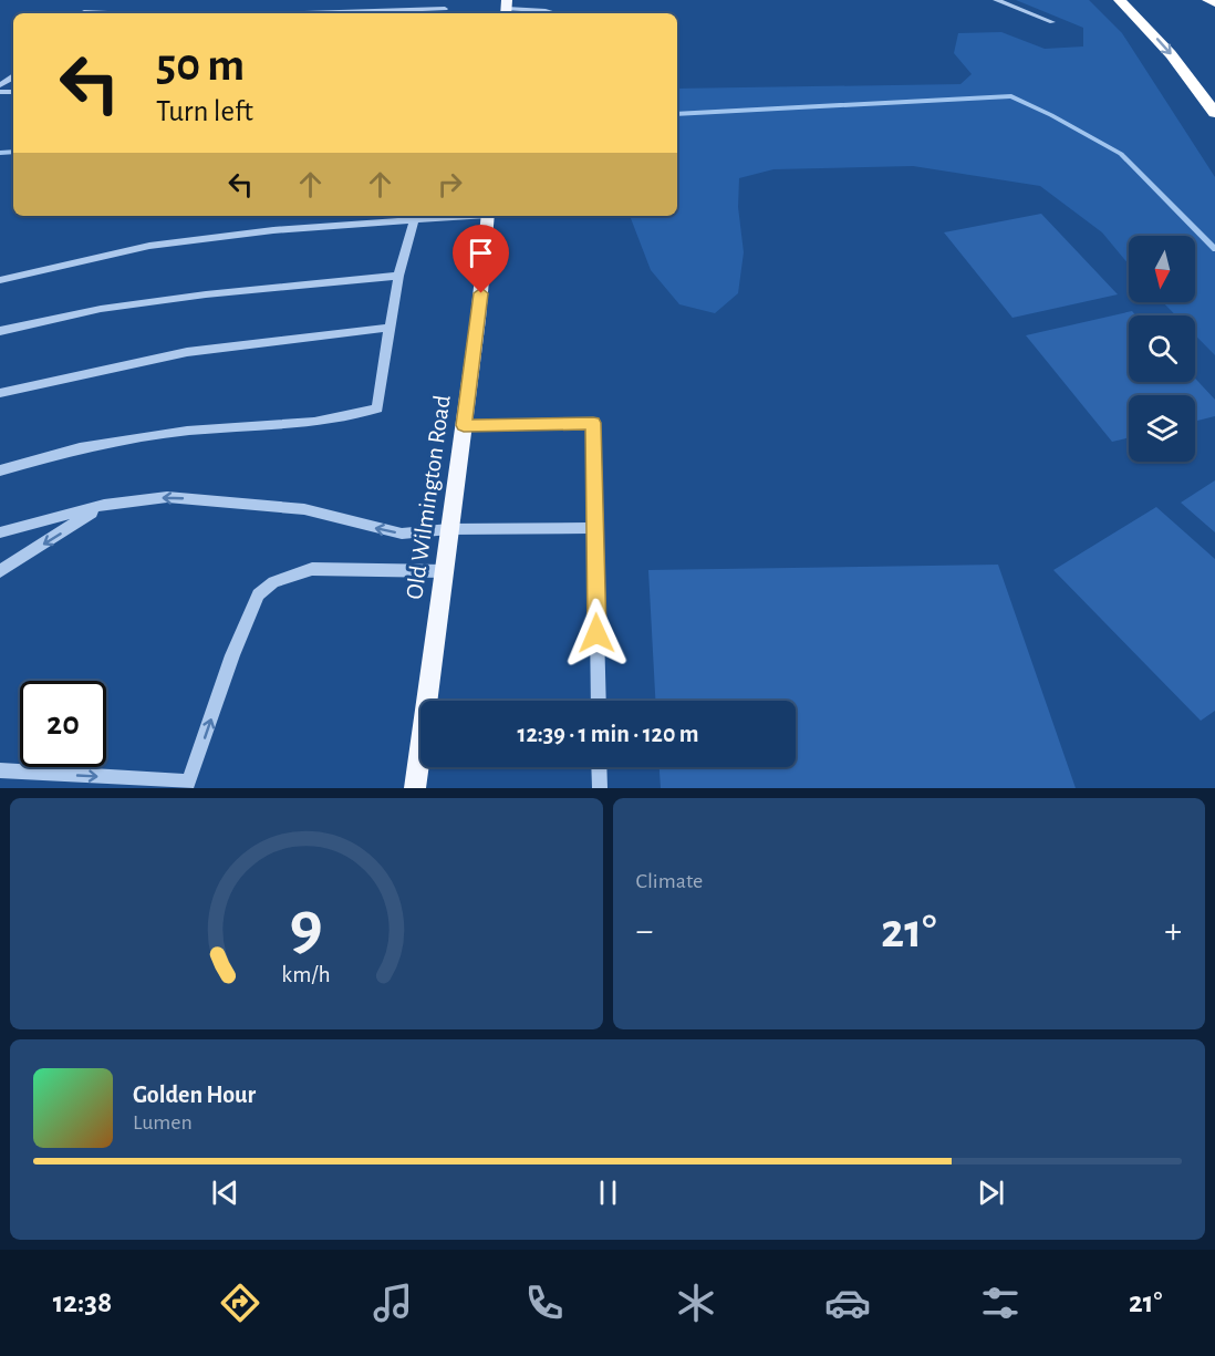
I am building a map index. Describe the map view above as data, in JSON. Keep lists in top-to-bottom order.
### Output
{
  "streets": {
    "main road": ["Old Wilmington Road"]
  },
  "north": "bottom",
  "page": {
    "turn": ["50 m", "Turn left"],
    "limit": "20",
    "trip": "12:39 · 1 min · 120 m",
    "tile": "Climate",
    "heat": ["−", "21°", "+"],
    "song": ["Golden Hour", "Lumen"],
    "tabs": ["12:38", "21°"],
    "gauge": ["9", "km/h"]
  }
}
